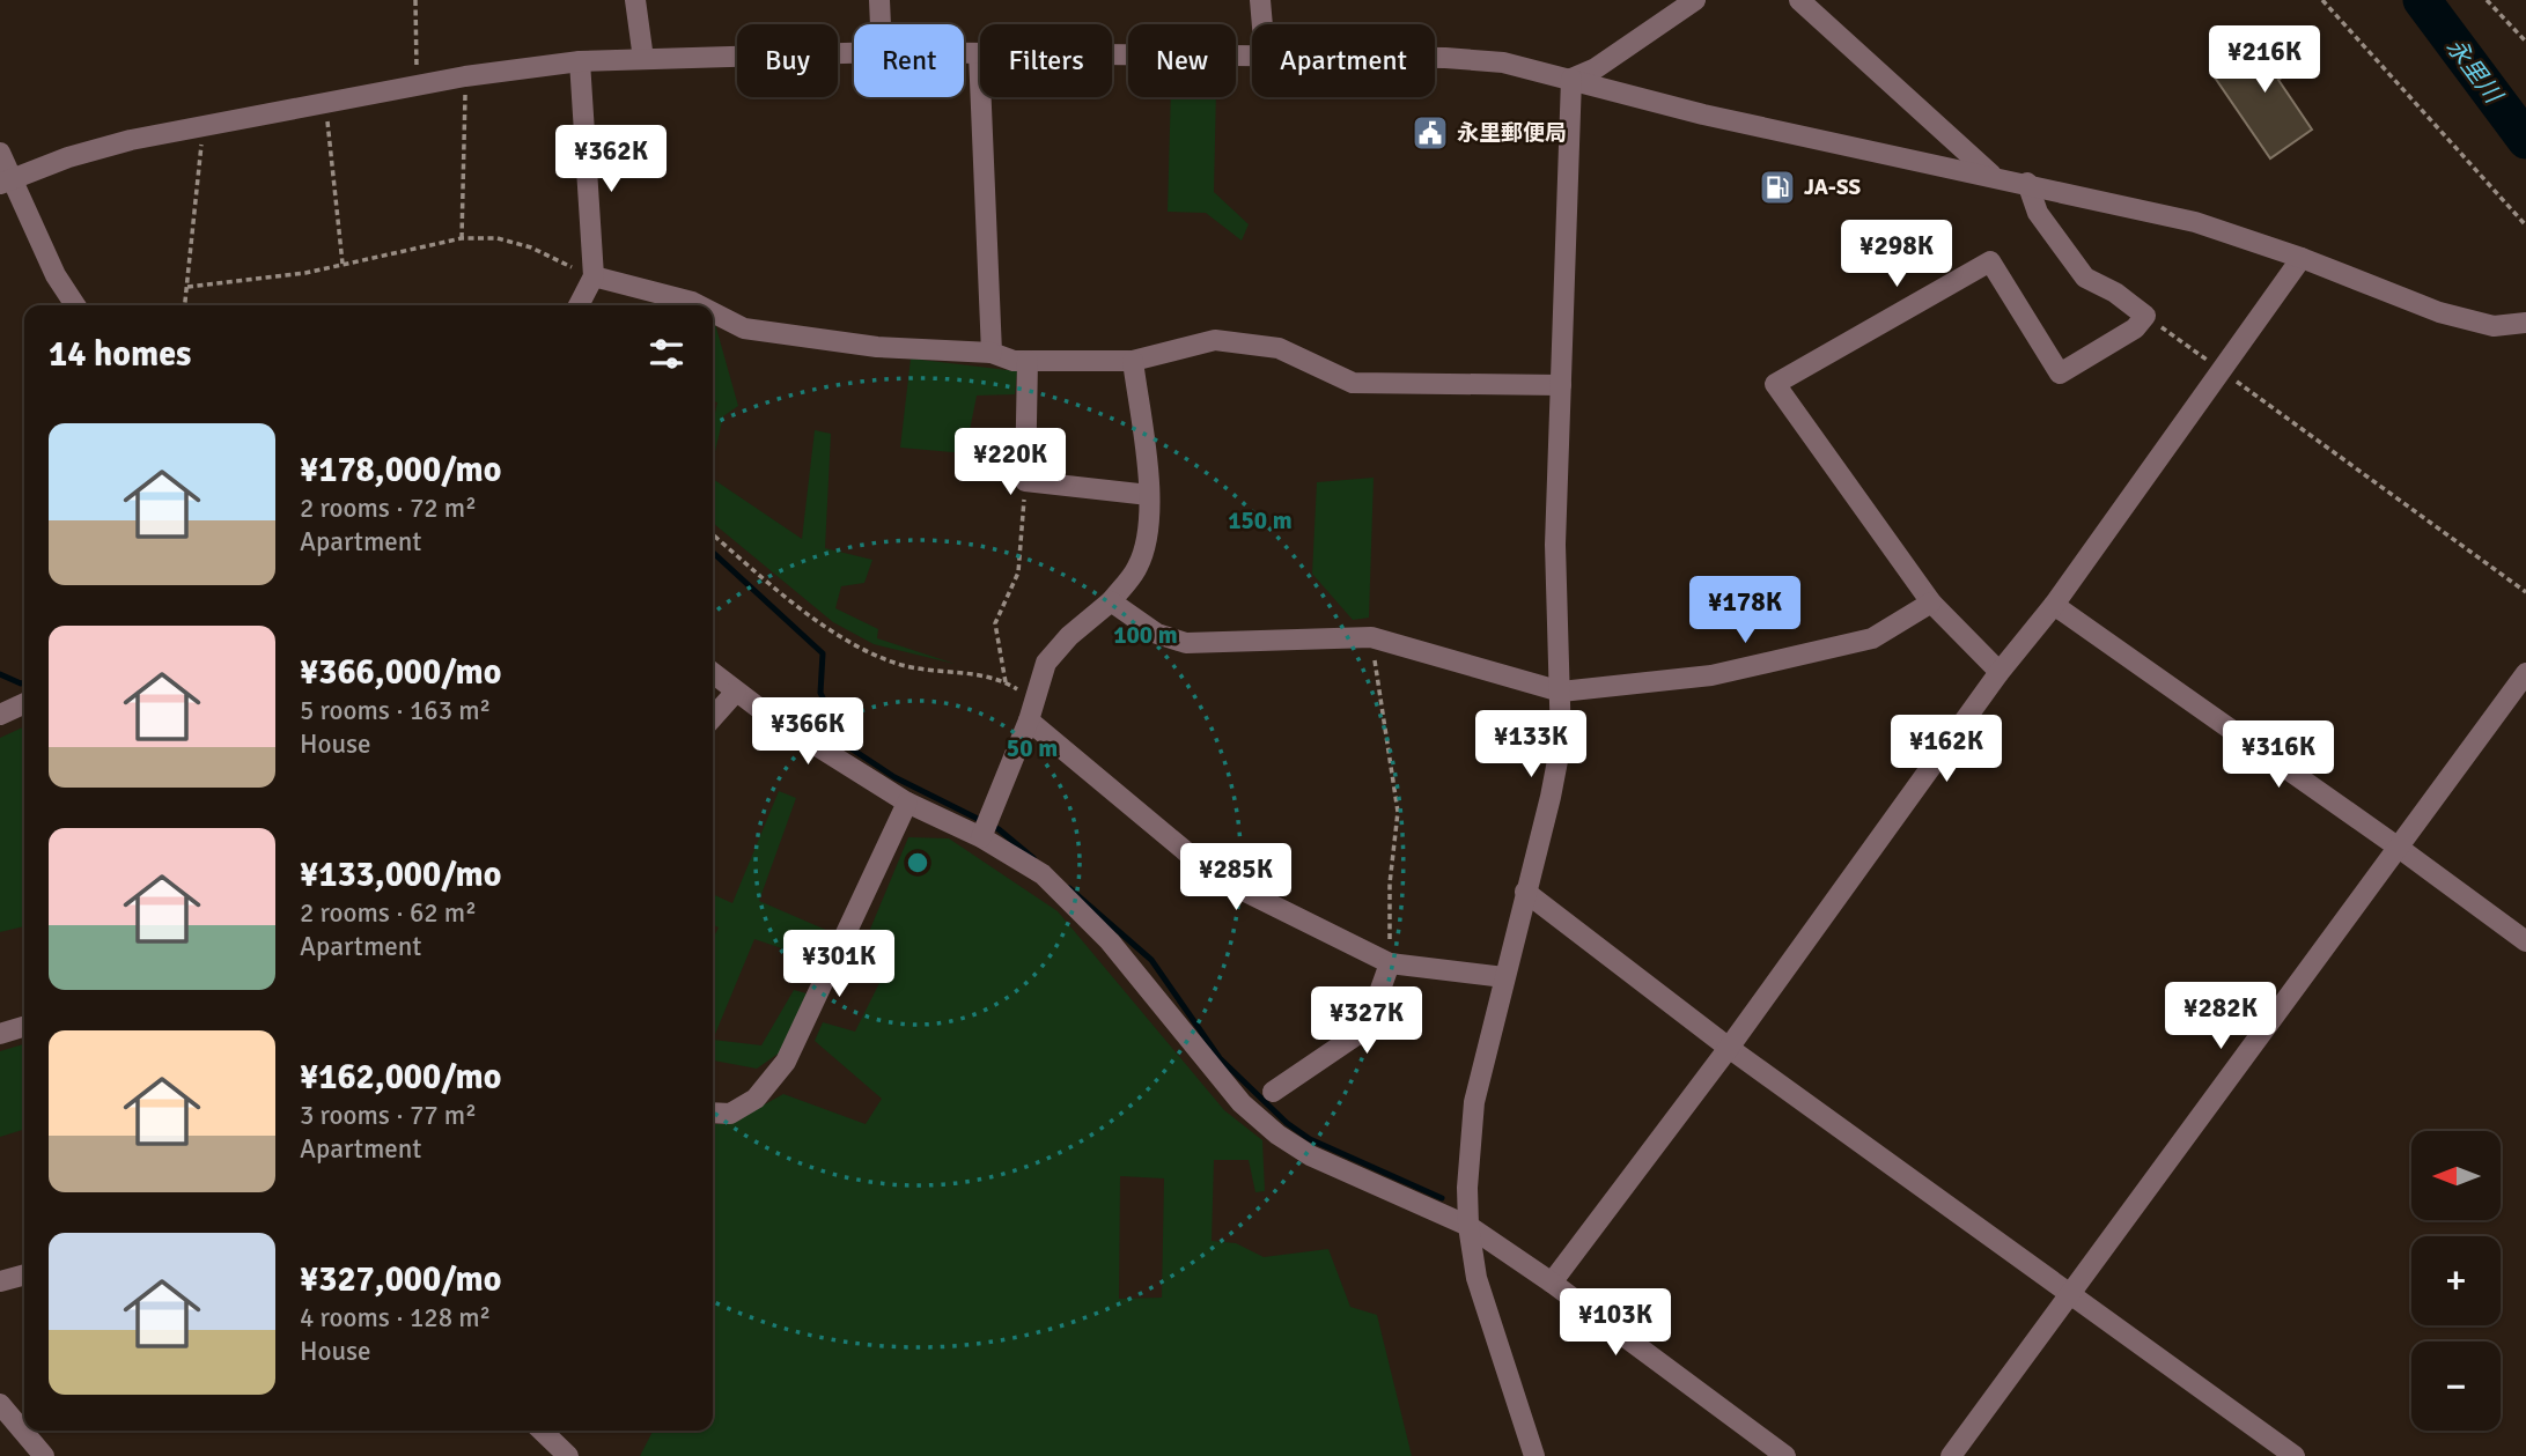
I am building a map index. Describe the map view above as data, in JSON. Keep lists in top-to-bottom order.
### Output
{
  "water": ["永里川"],
  "places": {
    "public building": ["永里郵便局"],
    "fuel station": ["JA-SS"]
  },
  "north": "left",
  "page": {
    "chip": [
      "Buy",
      "Rent",
      "Filters",
      "New",
      "Apartment"
    ],
    "price": [
      "¥216K",
      "¥362K",
      "¥298K",
      "¥220K",
      "¥178K",
      "¥366K",
      "¥133K",
      "¥162K",
      "¥316K",
      "¥285K",
      "¥301K",
      "¥282K",
      "¥327K",
      "¥103K"
    ],
    "heading": "14 homes",
    "list": [
      {
        "name": "¥178,000/mo",
        "note": "2 rooms · 72 m² · Apartment"
      },
      {
        "name": "¥366,000/mo",
        "note": "5 rooms · 163 m² · House"
      },
      {
        "name": "¥133,000/mo",
        "note": "2 rooms · 62 m² · Apartment"
      },
      {
        "name": "¥162,000/mo",
        "note": "3 rooms · 77 m² · Apartment"
      },
      {
        "name": "¥327,000/mo",
        "note": "4 rooms · 128 m² · House"
      }
    ],
    "map_buttons": ["+", "−"]
  },
  "rings": ["150 m", "100 m", "50 m"]
}
